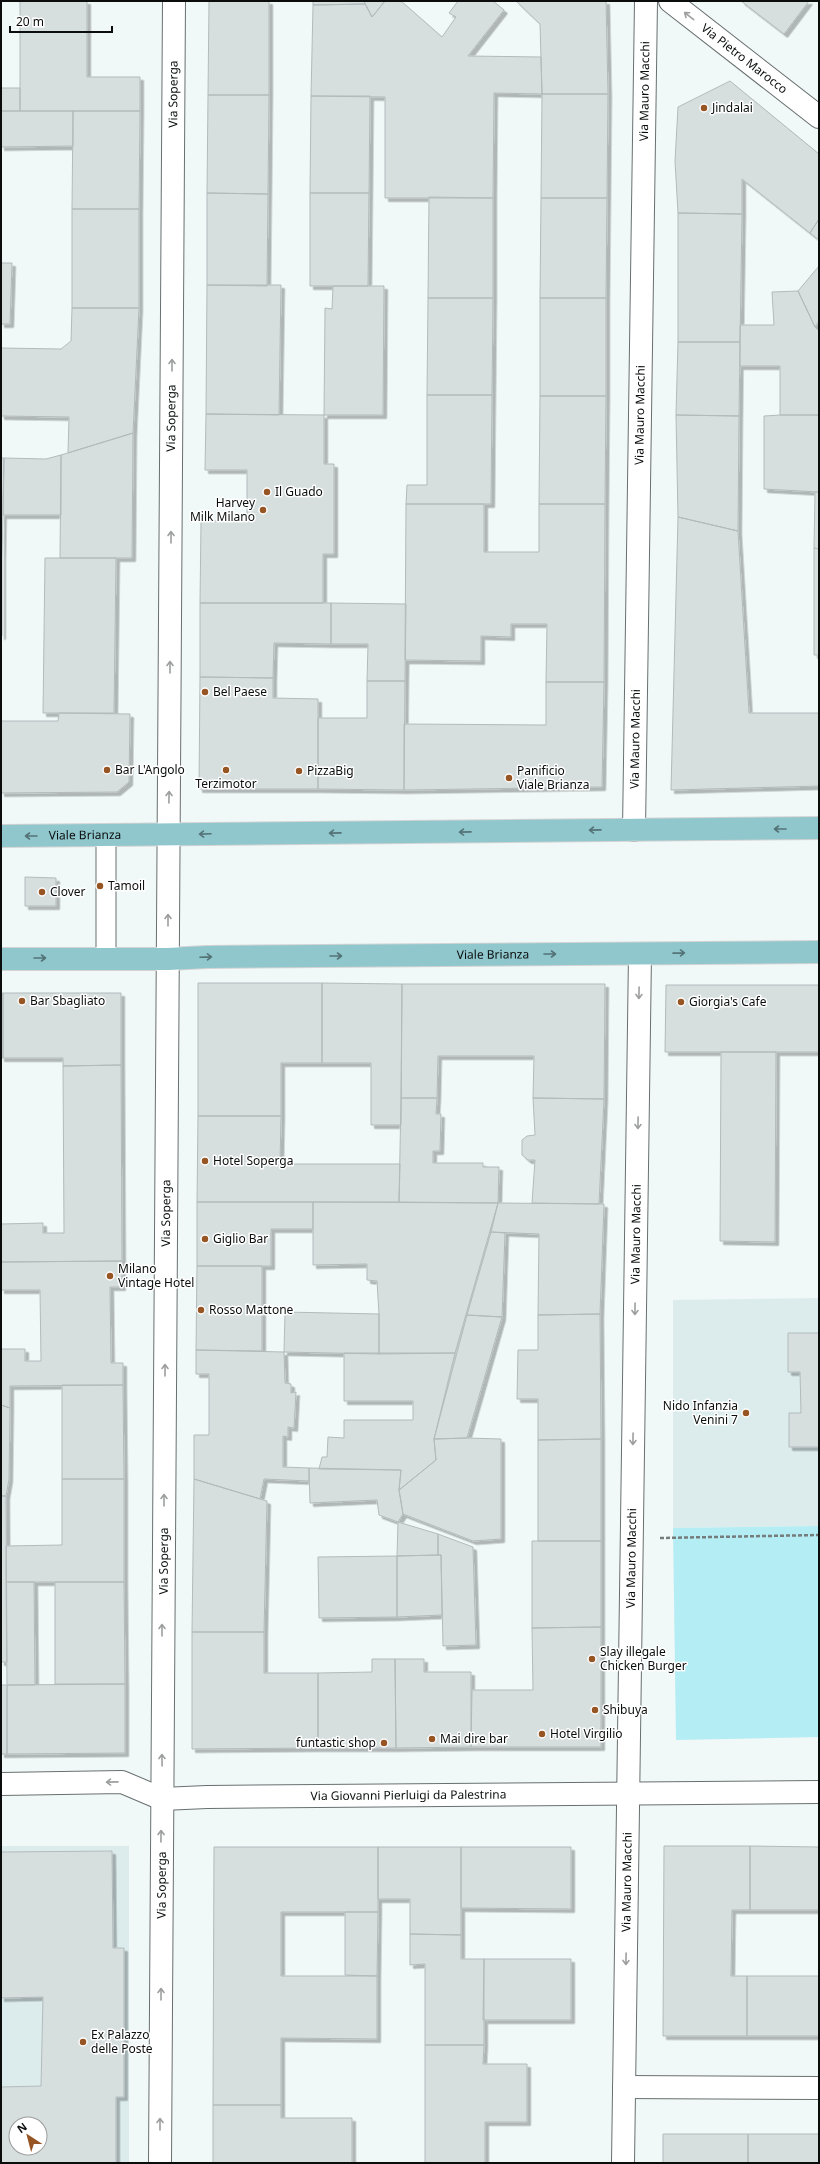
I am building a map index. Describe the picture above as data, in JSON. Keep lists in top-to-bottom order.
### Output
{
  "streets": {
    "main road": ["Viale Brianza"],
    "street": [
      "Via Pietro Marocco",
      "Via Mauro Macchi",
      "Via Soperga",
      "Via Giovanni Pierluigi da Palestrina"
    ]
  },
  "crossings": [
    ["Via Mauro Macchi", "Viale Brianza"],
    ["Via Mauro Macchi", "Via Giovanni Pierluigi da Palestrina"],
    ["Via Soperga", "Viale Brianza"],
    ["Via Soperga", "Via Giovanni Pierluigi da Palestrina"]
  ],
  "one_way": ["Via Pietro Marocco", "Via Mauro Macchi", "Via Soperga"],
  "places": [
    "Jindalai",
    "Il Guado",
    "Harvey Milk Milano",
    "Bel Paese",
    "Bar L'Angolo",
    "Terzimotor",
    "PizzaBig",
    "Panificio Viale Brianza",
    "Tamoil",
    "Clover",
    "Bar Sbagliato",
    "Giorgia's Cafe",
    "Hotel Soperga",
    "Giglio Bar",
    "Milano Vintage Hotel",
    "Rosso Mattone",
    "Nido Infanzia Venini 7",
    "Slay illegale Chicken Burger",
    "Shibuya",
    "Hotel Virgilio",
    "Mai dire bar",
    "funtastic shop",
    "Ex Palazzo delle Poste"
  ],
  "scale_bar": "20 m",
  "north": "top left"
}
